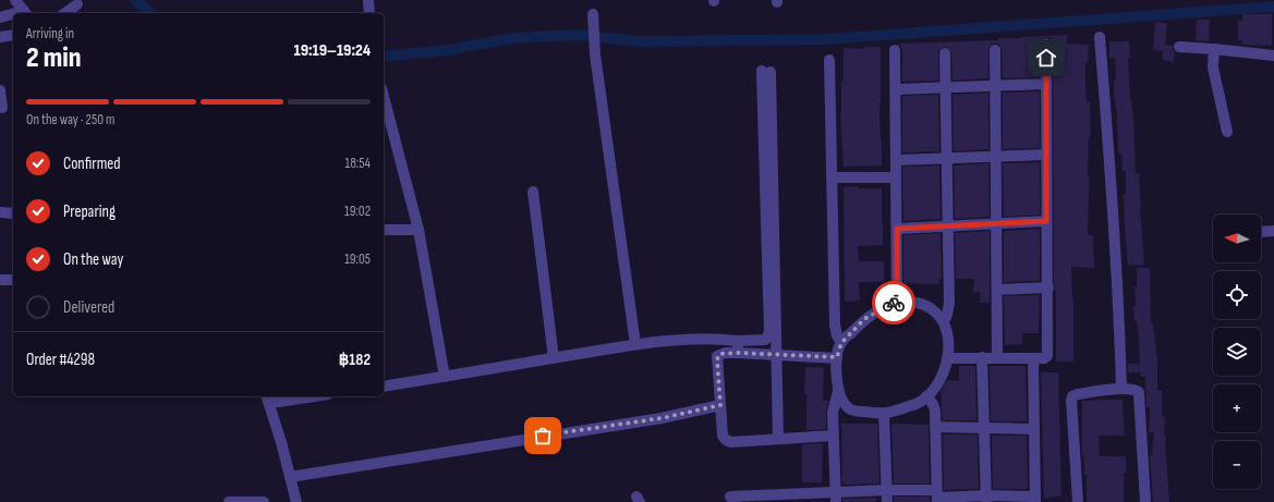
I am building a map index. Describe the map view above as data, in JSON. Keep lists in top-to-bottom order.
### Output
{
  "north": "left",
  "page": {
    "heading": ["2 min", "Arriving in", "19:19–19:24"],
    "panel": ["Order #4298", "฿182"],
    "bar": "On the way · 250 m",
    "list": [
      ["Confirmed", "18:54"],
      ["Preparing", "19:02"],
      ["On the way", "19:05"],
      "Delivered"
    ],
    "map_buttons": ["+", "−"]
  }
}
